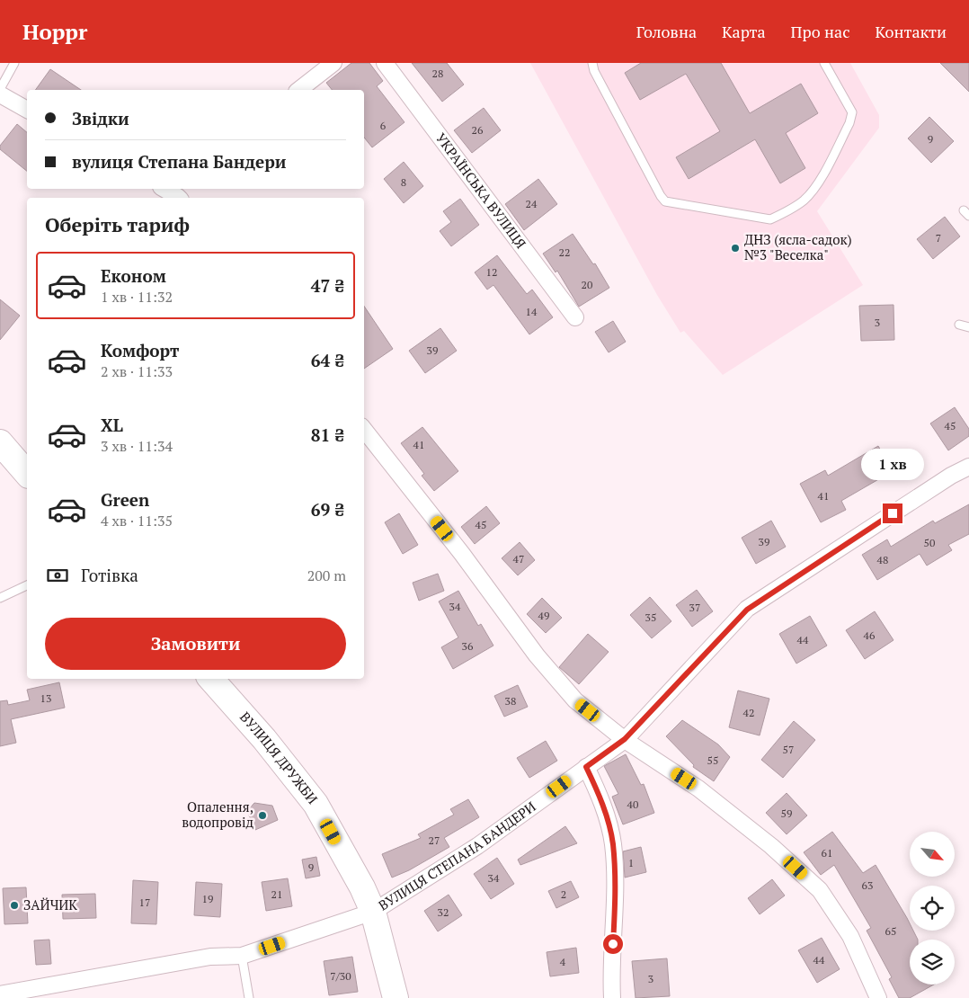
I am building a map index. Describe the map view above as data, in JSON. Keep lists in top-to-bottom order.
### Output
{
  "streets": {
    "main road": ["ВУЛИЦЯ ДРУЖБИ"],
    "street": ["УКРАЇНСЬКА ВУЛИЦЯ", "ВУЛИЦЯ СТЕПАНА БАНДЕРИ"]
  },
  "crossings": [
    ["ВУЛИЦЯ ДРУЖБИ", "ВУЛИЦЯ СТЕПАНА БАНДЕРИ"]
  ],
  "places": ["ДНЗ (ясла-садок) №3 \"Веселка\"", "Опалення, водопровід", "ЗАЙЧИК"],
  "house_numbers": [
    "28",
    "6",
    "26",
    "9",
    "8",
    "24",
    "7",
    "22",
    "12",
    "20",
    "14",
    "3",
    "39",
    "45",
    "41",
    "41",
    "45",
    "39",
    "50",
    "47",
    "48",
    "34",
    "37",
    "49",
    "35",
    "46",
    "44",
    "36",
    "13",
    "38",
    "42",
    "57",
    "55",
    "40",
    "59",
    "27",
    "61",
    "1",
    "9",
    "34",
    "63",
    "21",
    "2",
    "19",
    "17",
    "32",
    "65",
    "44",
    "4",
    "7/30",
    "3"
  ],
  "north": "bottom right",
  "page": {
    "header": "Hoppr",
    "nav": [
      "Головна",
      "Карта",
      "Про нас",
      "Контакти"
    ],
    "banner": ["Звідки", "вулиця Степана Бандери"],
    "heading": "Оберіть тариф",
    "list": [
      {
        "name": "Економ",
        "note": "1 хв · 11:32",
        "value": "47 ₴"
      },
      {
        "name": "Комфорт",
        "note": "2 хв · 11:33",
        "value": "64 ₴"
      },
      {
        "name": "XL",
        "note": "3 хв · 11:34",
        "value": "81 ₴"
      },
      {
        "name": "Green",
        "note": "4 хв · 11:35",
        "value": "69 ₴"
      }
    ],
    "bubble": "1 хв",
    "pay": ["Готівка", "200 m"],
    "buttons": "Замовити"
  }
}
